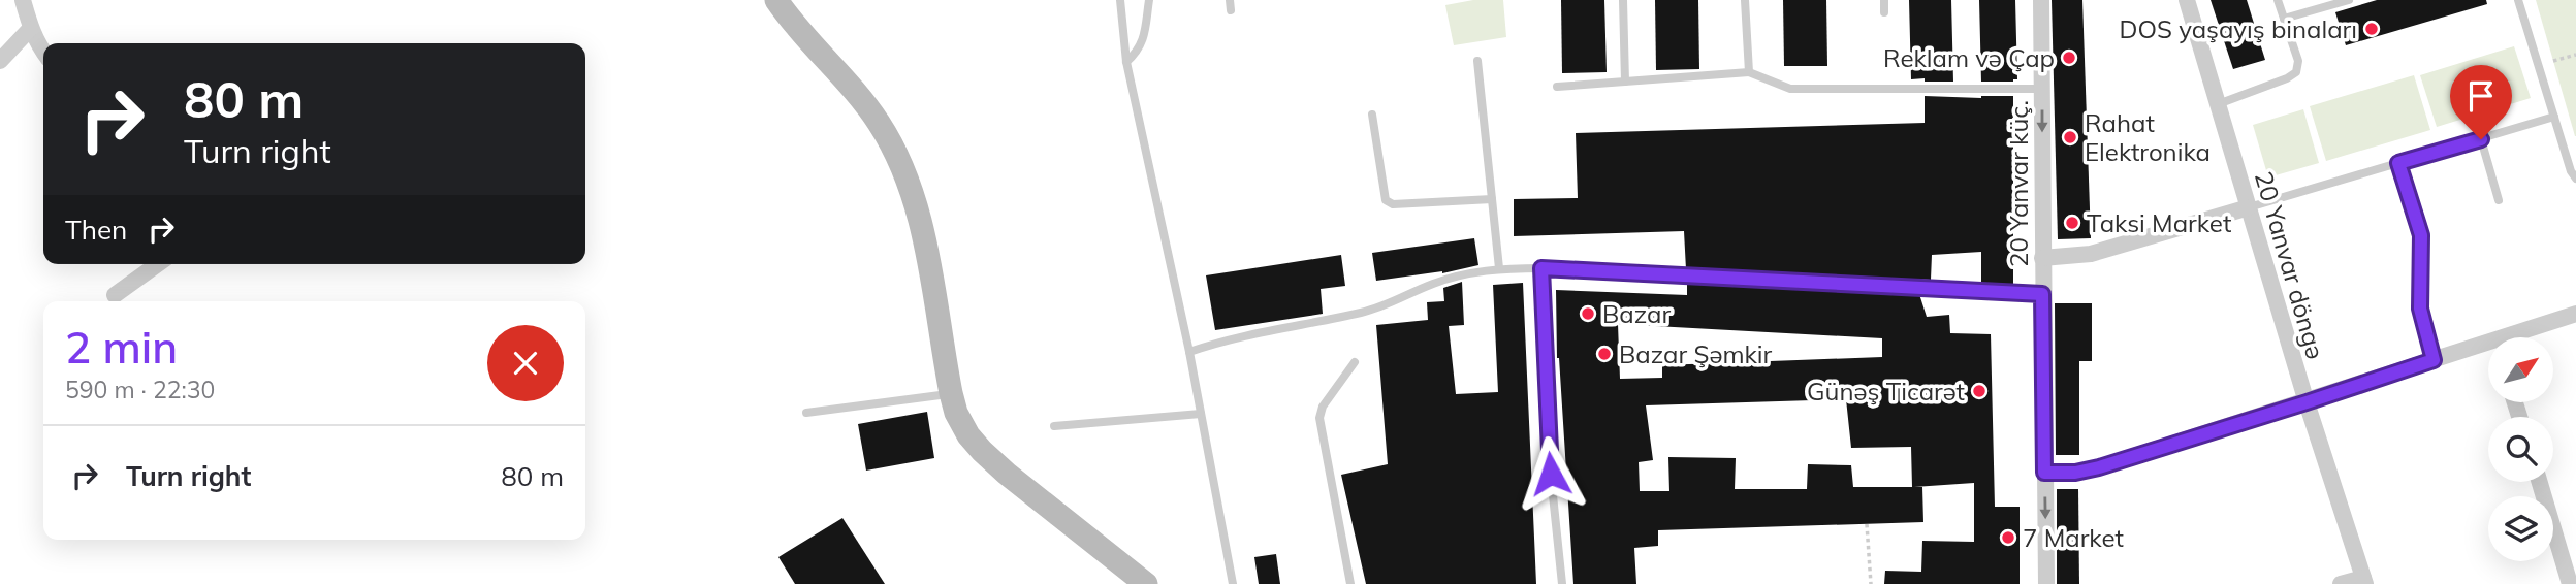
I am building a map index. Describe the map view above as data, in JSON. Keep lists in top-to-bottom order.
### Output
{
  "streets": {
    "street": ["20 Yanvar küç.", "20 Yanvar döngə"]
  },
  "one_way": ["20 Yanvar küç."],
  "places": [
    "DOS yaşayış binaları",
    "Reklam və Çap",
    "Rahat Elektronika",
    "Taksi Market",
    "Bazar",
    "Bazar Şəmkir",
    "Günəş Ticarət",
    "7 Market"
  ],
  "north": "top right",
  "page": {
    "turn": ["80 m", "Turn right"],
    "then": "Then",
    "heading": ["2 min", "590 m · 22:30"],
    "list": [
      {
        "name": "Turn right",
        "value": "80 m"
      }
    ]
  }
}
